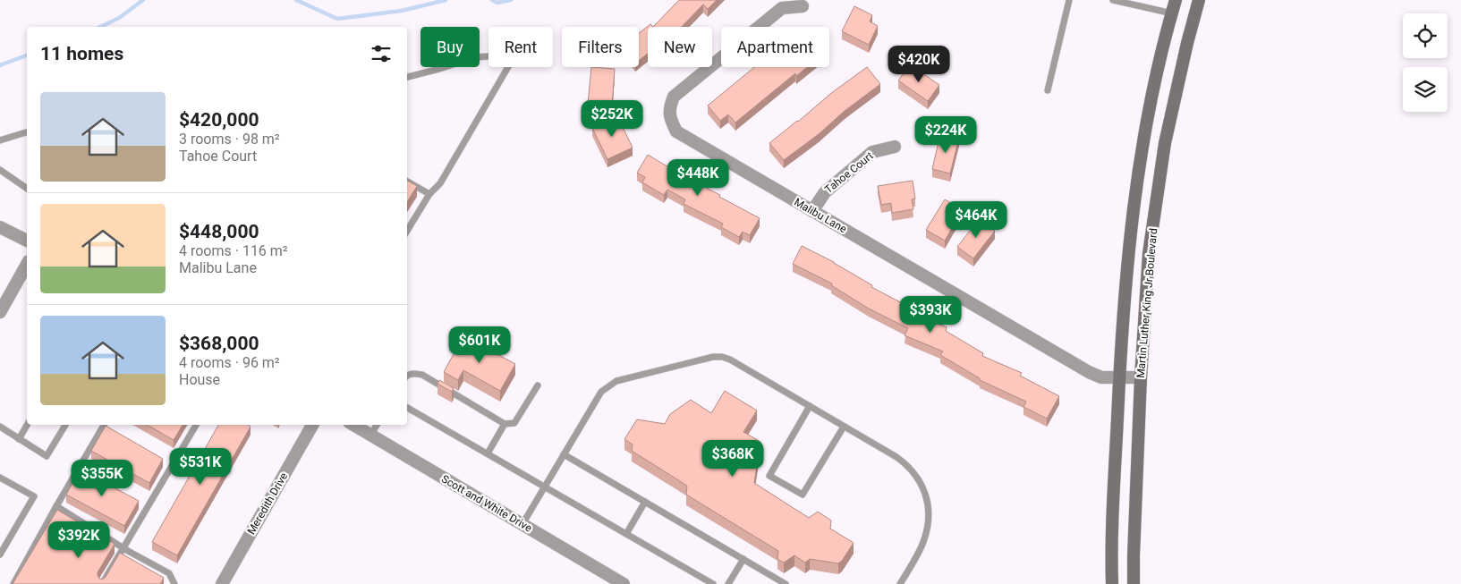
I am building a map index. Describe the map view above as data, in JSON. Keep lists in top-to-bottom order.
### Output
{
  "streets": {
    "main road": ["Martin Luther King Jr Boulevard"],
    "street": [
      "Tahoe Court",
      "Malibu Lane",
      "Meredith Drive",
      "Scott and White Drive"
    ]
  },
  "crossings": [
    ["Tahoe Court", "Malibu Lane"],
    ["Malibu Lane", "Martin Luther King Jr Boulevard"]
  ],
  "page": {
    "chip": [
      "Buy",
      "Rent",
      "Filters",
      "New",
      "Apartment"
    ],
    "heading": "11 homes",
    "price": [
      "$420K",
      "$252K",
      "$224K",
      "$448K",
      "$464K",
      "$393K",
      "$601K",
      "$368K",
      "$531K",
      "$355K",
      "$392K"
    ],
    "list": [
      {
        "name": "$420,000",
        "note": "3 rooms · 98 m² · Tahoe Court"
      },
      {
        "name": "$448,000",
        "note": "4 rooms · 116 m² · Malibu Lane"
      },
      {
        "name": "$368,000",
        "note": "4 rooms · 96 m² · House"
      }
    ]
  }
}
